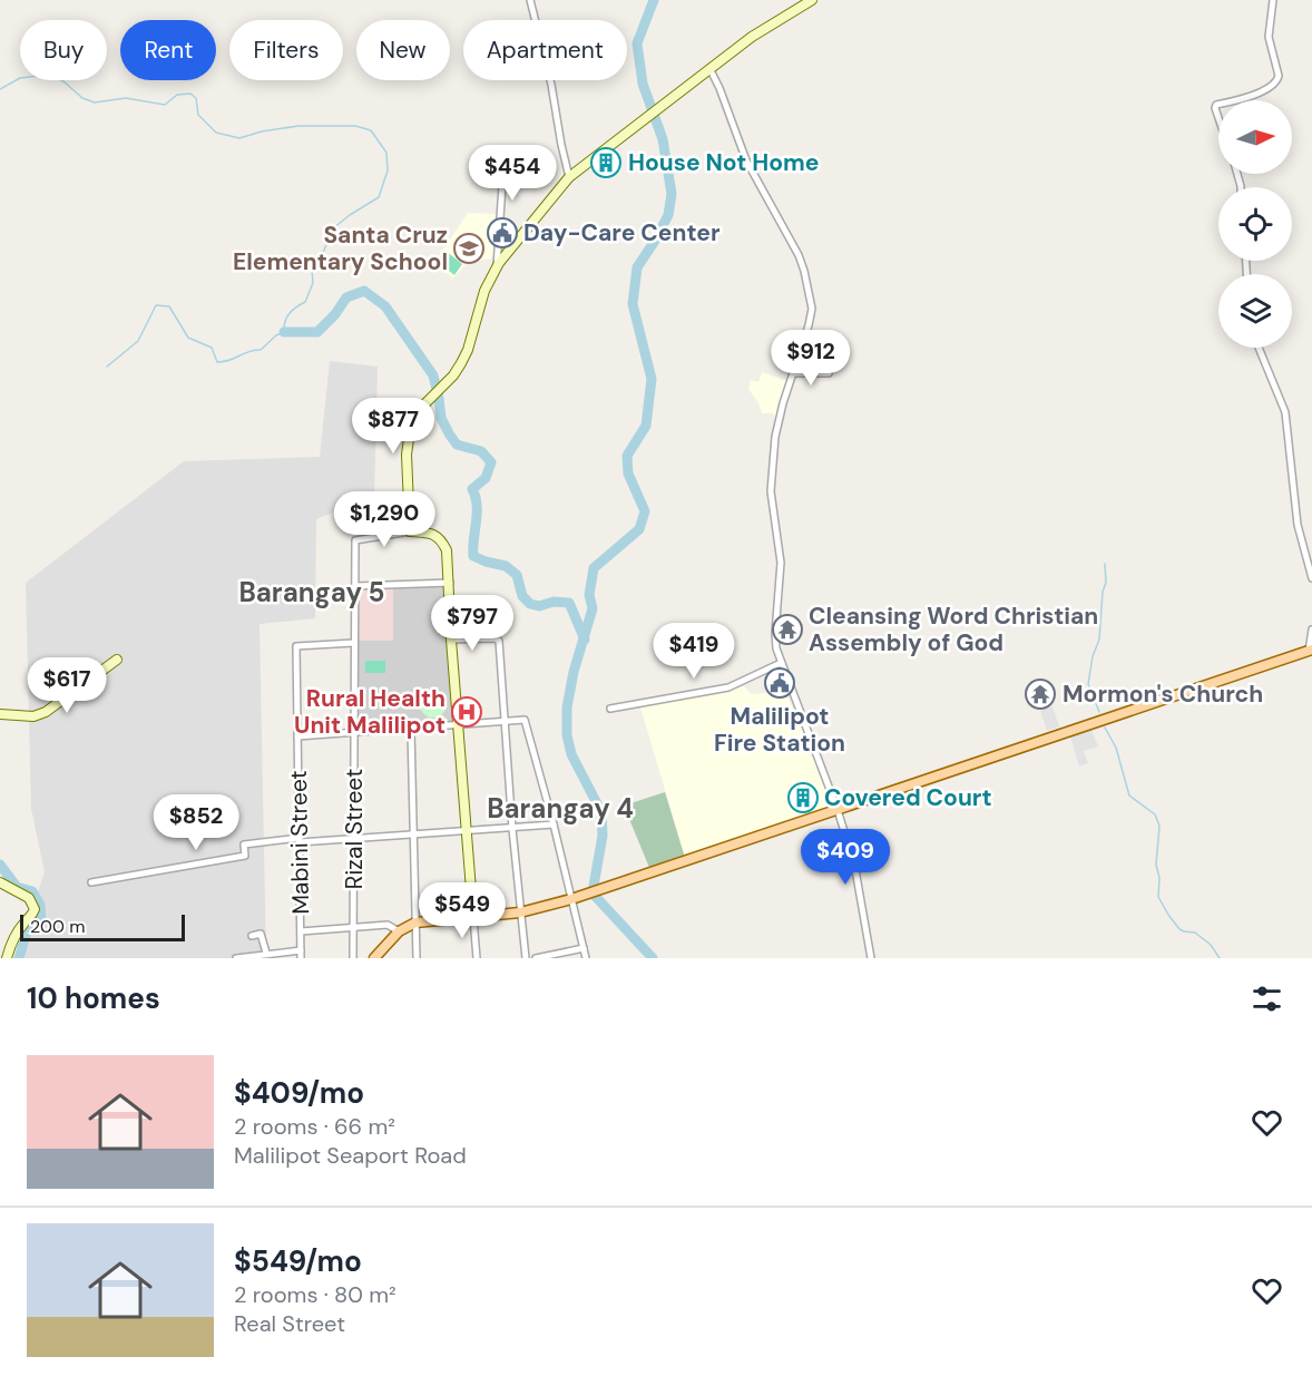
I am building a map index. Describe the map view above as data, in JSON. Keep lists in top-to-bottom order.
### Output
{
  "streets": {
    "street": ["Rizal Street", "Mabini Street"]
  },
  "crossings": [
    ["Rizal Street", "Mabini Street"]
  ],
  "districts": ["Barangay 5", "Barangay 4"],
  "places": {
    "building": ["House Not Home", "Covered Court"],
    "public building": ["Day-Care Center", "Malilipot Fire Station"],
    "school or university": ["Santa Cruz Elementary School"],
    "temple": ["Cleansing Word Christian Assembly of God", "Mormon's Church"],
    "hospital": ["Rural Health Unit Malilipot"]
  },
  "scale_bar": "200 m",
  "north": "right",
  "page": {
    "chip": [
      "Buy",
      "Rent",
      "Filters",
      "New",
      "Apartment"
    ],
    "price": [
      "$454",
      "$912",
      "$877",
      "$1,290",
      "$797",
      "$419",
      "$617",
      "$852",
      "$409",
      "$549"
    ],
    "scale": "200 m",
    "heading": "10 homes",
    "list": [
      {
        "name": "$409/mo",
        "note": "2 rooms · 66 m² · Malilipot Seaport Road"
      },
      {
        "name": "$549/mo",
        "note": "2 rooms · 80 m² · Real Street"
      }
    ]
  }
}
